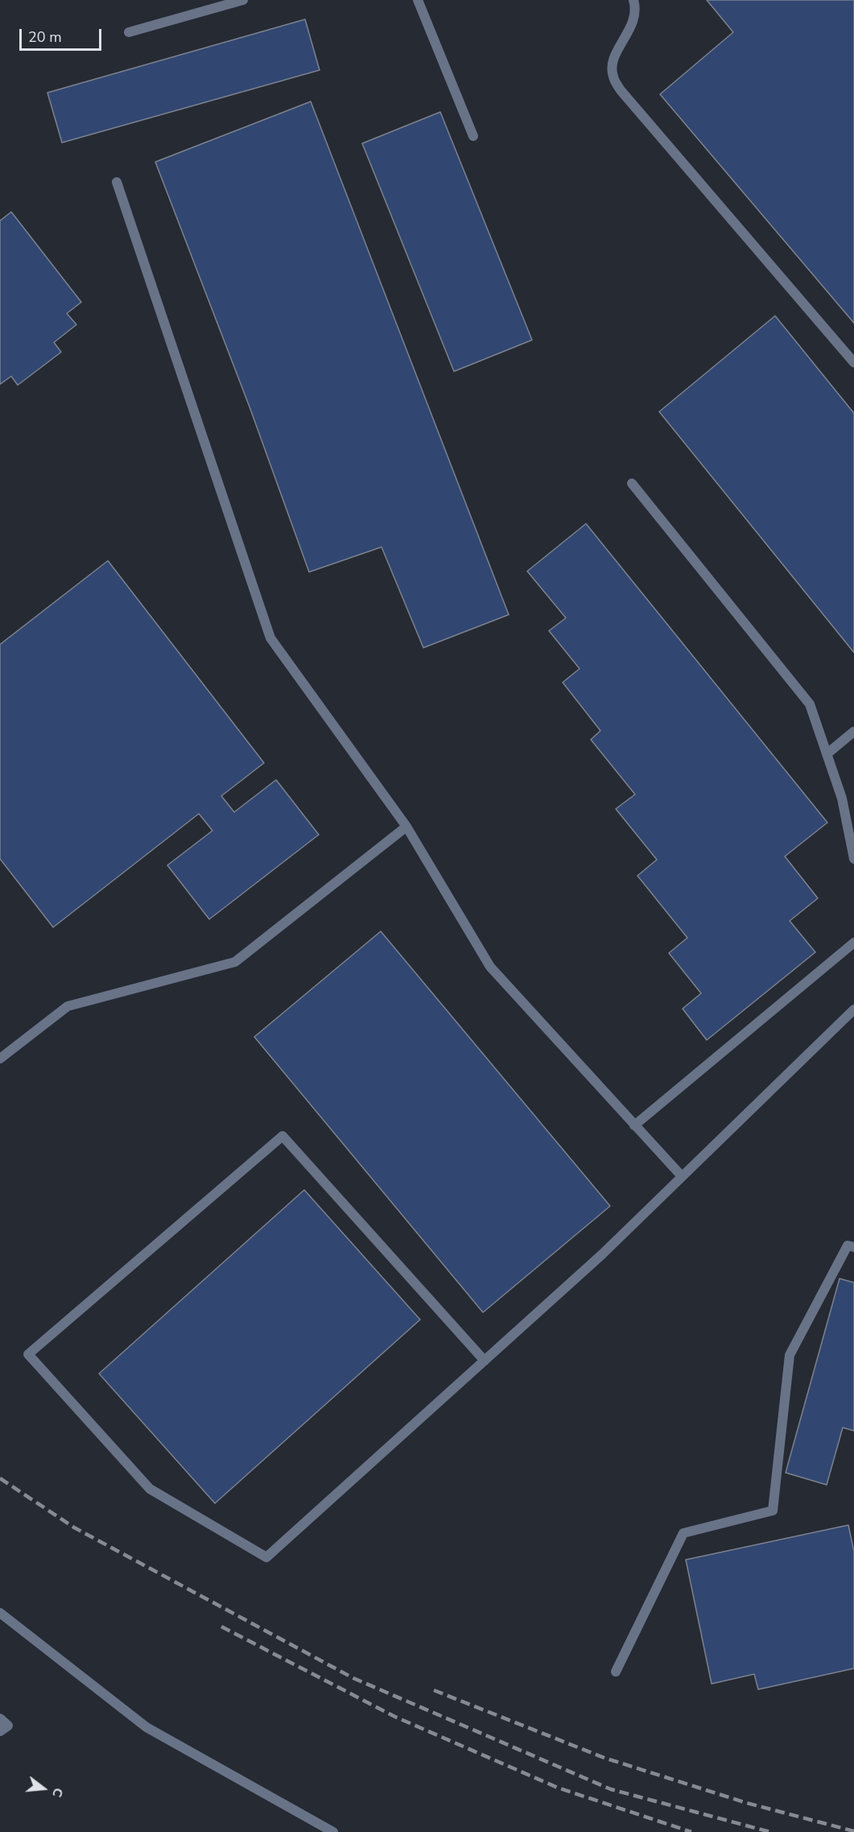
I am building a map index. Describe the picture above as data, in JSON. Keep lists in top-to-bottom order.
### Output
{
  "scale_bar": "20 m",
  "north": "right"
}
